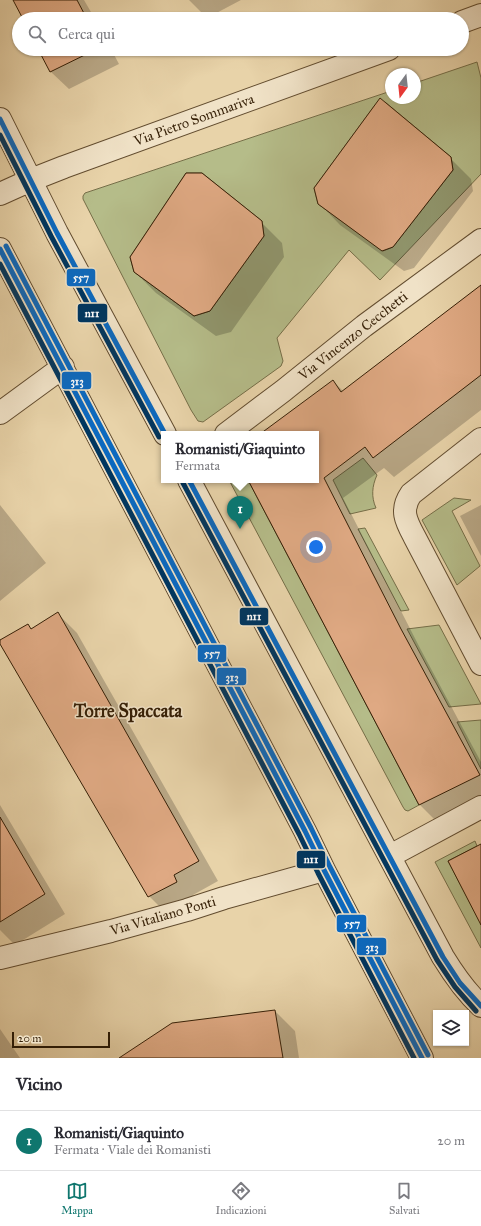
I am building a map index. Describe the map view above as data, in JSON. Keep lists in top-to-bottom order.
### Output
{
  "streets": {
    "street": ["Via Pietro Sommariva", "Via Vincenzo Cecchetti", "Via Vitaliano Ponti"]
  },
  "districts": ["Torre Spaccata"],
  "lines": ["transit line 557", "transit line n11", "transit line 313"],
  "scale_bar": "20 m",
  "north": "bottom",
  "page": {
    "search": "Cerca qui",
    "popup": ["Romanisti/Giaquinto", "Fermata"],
    "pins": "1",
    "scale": "20 m",
    "heading": "Vicino",
    "list": [
      {
        "mark": "1",
        "name": "Romanisti/Giaquinto",
        "note": "Fermata · Viale dei Romanisti",
        "value": "20 m"
      }
    ],
    "nav": ["Mappa", "Indicazioni", "Salvati"]
  }
}
